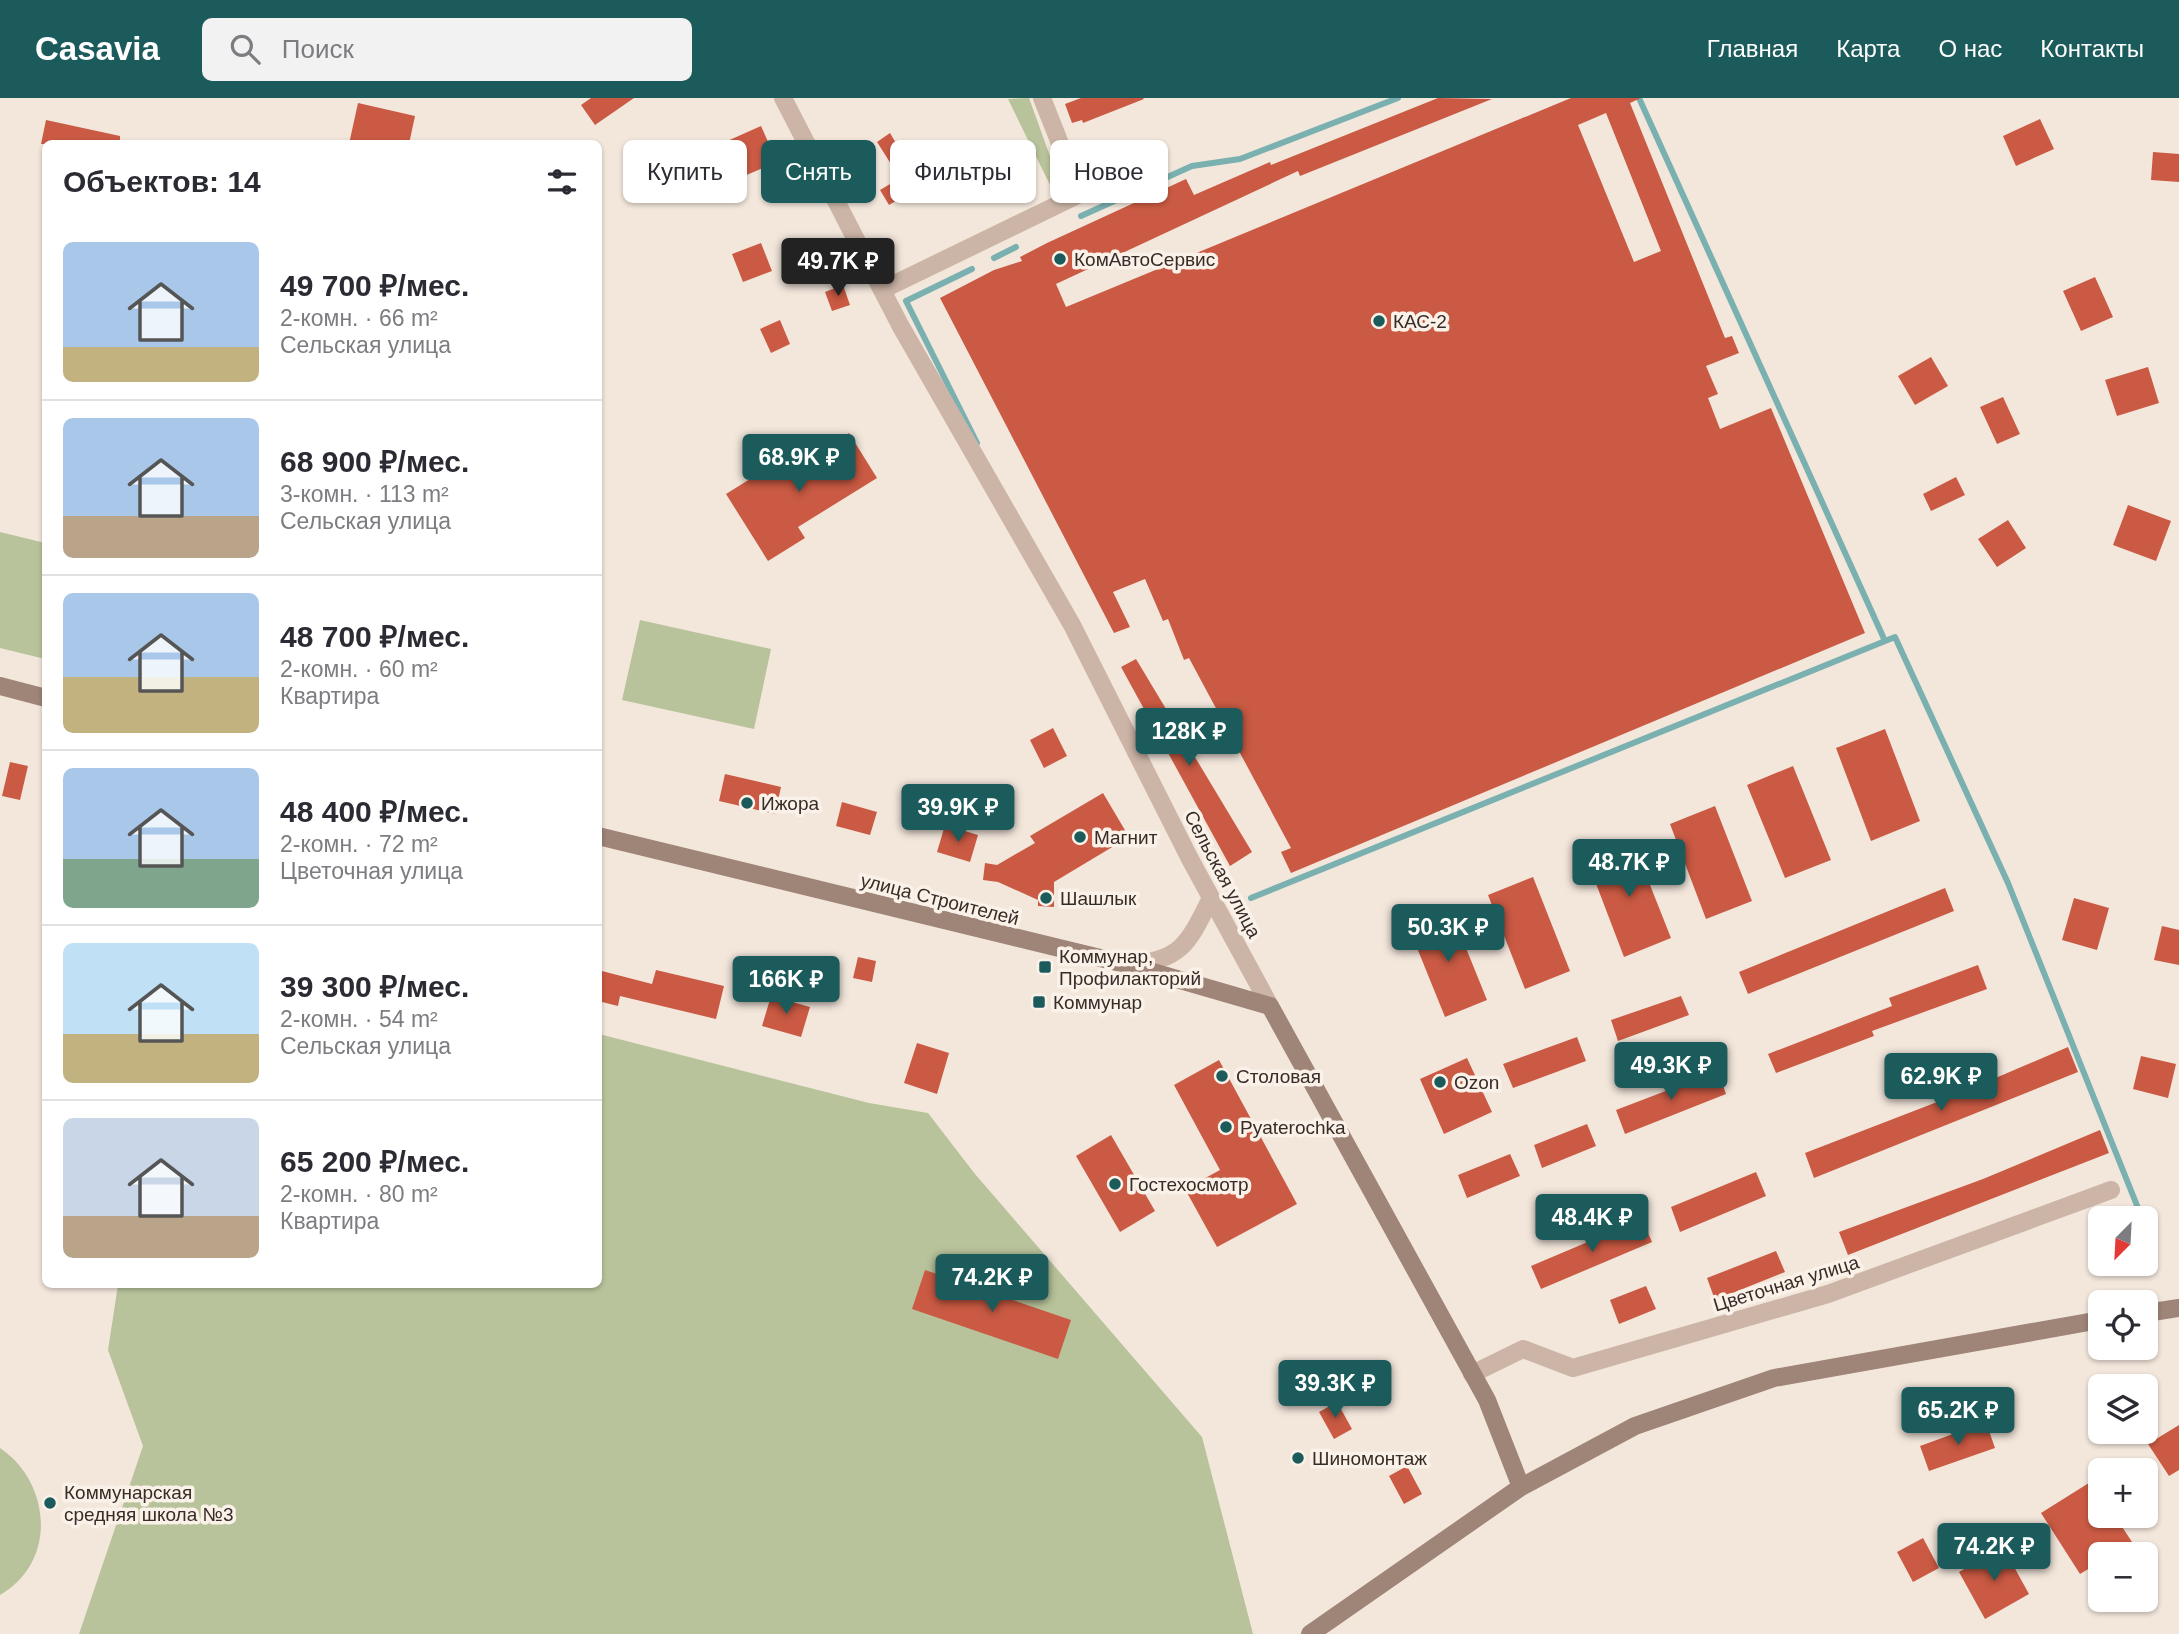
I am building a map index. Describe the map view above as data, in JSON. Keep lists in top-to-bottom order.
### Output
{
  "streets": {
    "main road": ["Сельская улица", "улица Строителей"],
    "street": ["Цветочная улица"]
  },
  "crossings": [
    ["Сельская улица", "улица Строителей"],
    ["Сельская улица", "Цветочная улица"]
  ],
  "places": {
    "other": [
      "КомАвтоСервис",
      "КАС-2",
      "Ижора",
      "Магнит",
      "Шашлык",
      "Столовая",
      "Ozon",
      "Pyaterochka",
      "Гостехосмотр",
      "Шиномонтаж",
      "Коммунарская средняя школа №3"
    ],
    "transit": ["Коммунар, Профилакторий", "Коммунар"]
  },
  "north": "bottom left",
  "page": {
    "header": "Casavia",
    "search": "Поиск",
    "nav": [
      "Главная",
      "Карта",
      "О нас",
      "Контакты"
    ],
    "chip": [
      "Купить",
      "Снять",
      "Фильтры",
      "Новое"
    ],
    "heading": "Объектов: 14",
    "list": [
      {
        "name": "49 700 ₽/мес.",
        "note": "2-комн. · 66 m² · Сельская улица"
      },
      {
        "name": "68 900 ₽/мес.",
        "note": "3-комн. · 113 m² · Сельская улица"
      },
      {
        "name": "48 700 ₽/мес.",
        "note": "2-комн. · 60 m² · Квартира"
      },
      {
        "name": "48 400 ₽/мес.",
        "note": "2-комн. · 72 m² · Цветочная улица"
      },
      {
        "name": "39 300 ₽/мес.",
        "note": "2-комн. · 54 m² · Сельская улица"
      },
      {
        "name": "65 200 ₽/мес.",
        "note": "2-комн. · 80 m² · Квартира"
      }
    ],
    "price": [
      "49.7K ₽",
      "68.9K ₽",
      "128K ₽",
      "39.9K ₽",
      "48.7K ₽",
      "50.3K ₽",
      "166K ₽",
      "49.3K ₽",
      "62.9K ₽",
      "48.4K ₽",
      "74.2K ₽",
      "39.3K ₽",
      "65.2K ₽",
      "74.2K ₽"
    ],
    "map_buttons": ["+", "−"]
  }
}
